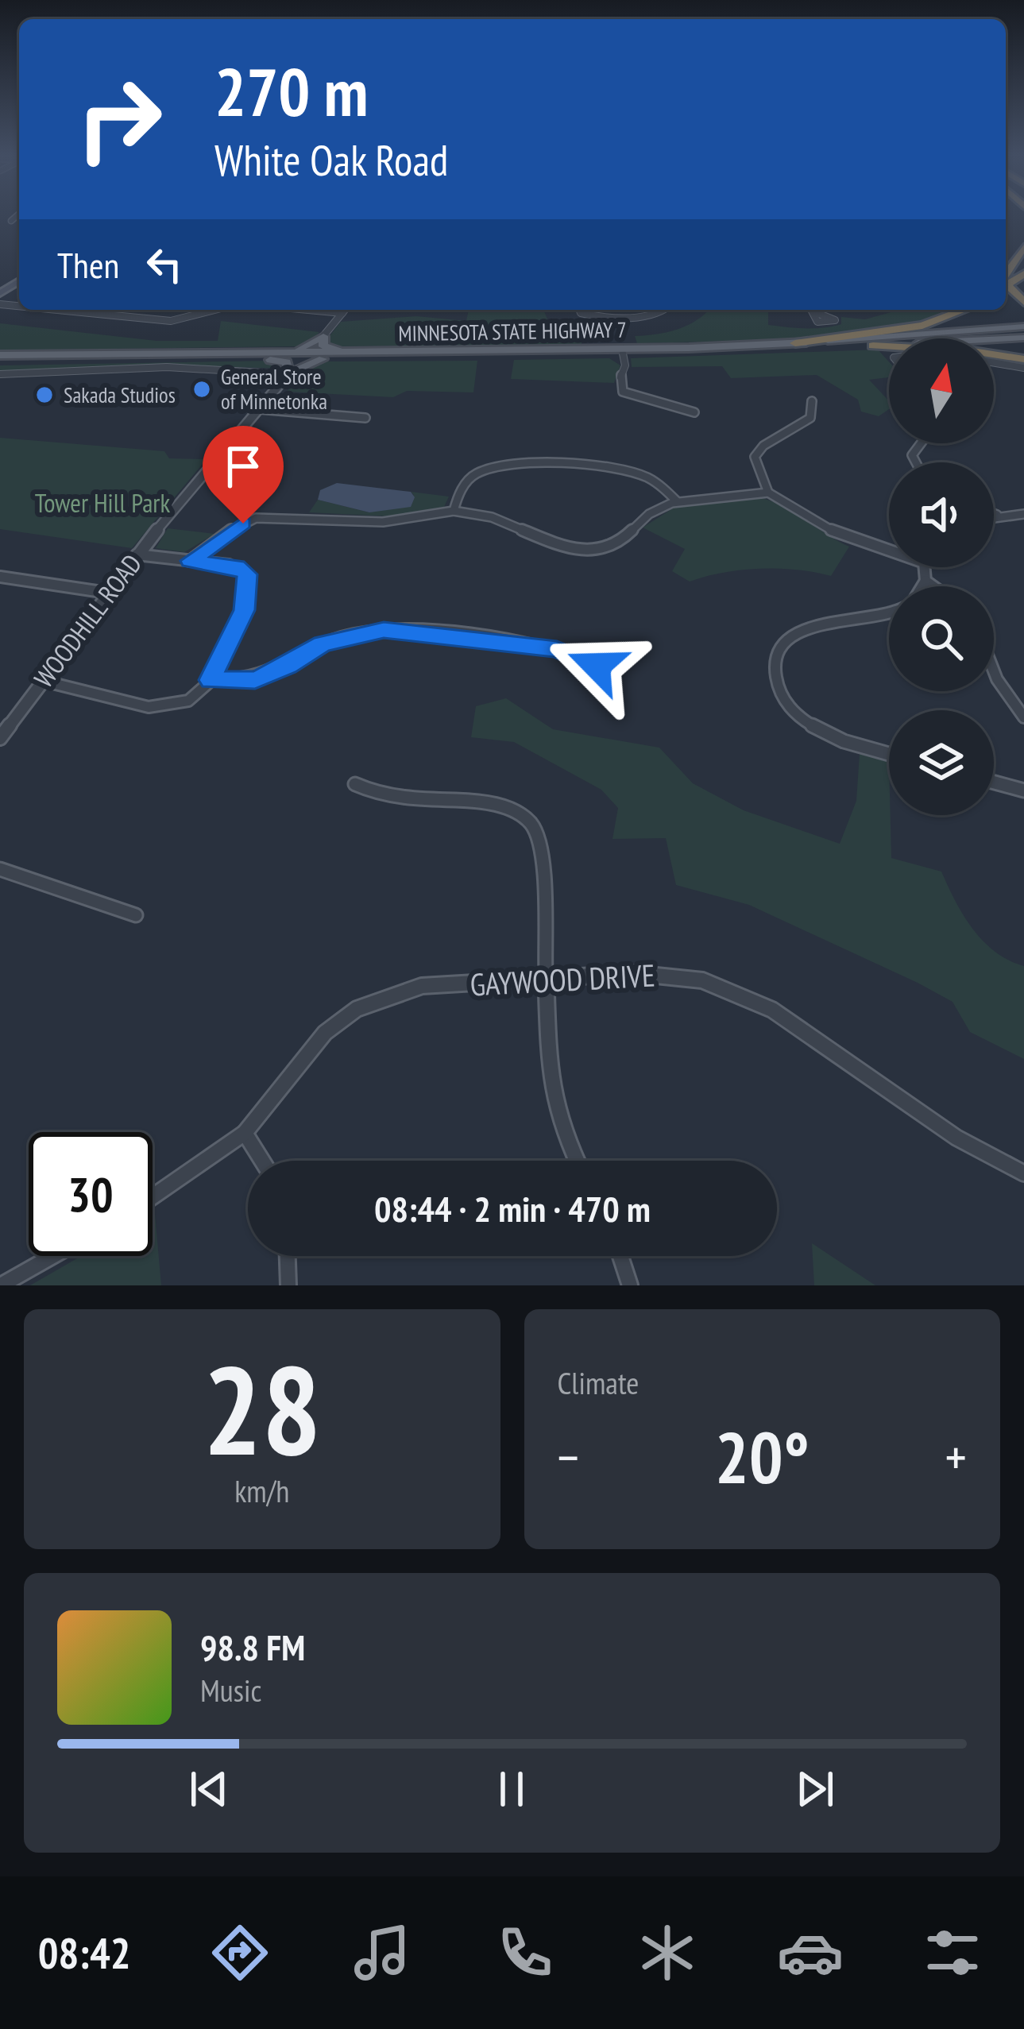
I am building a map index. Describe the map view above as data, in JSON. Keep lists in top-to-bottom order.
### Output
{
  "streets": {
    "main road": ["MINNESOTA STATE HIGHWAY 7"],
    "street": ["WOODHILL ROAD", "GAYWOOD DRIVE"]
  },
  "parks": ["Tower Hill Park"],
  "places": ["General Store of Minnetonka", "Sakada Studios"],
  "north": "top",
  "page": {
    "turn": ["270 m", "White Oak Road"],
    "then": "Then",
    "limit": "30",
    "trip": "08:44 · 2 min · 470 m",
    "tile": [
      ["28", "km/h"],
      "Climate"
    ],
    "heat": ["−", "20°", "+"],
    "song": ["98.8 FM", "Music"],
    "tabs": "08:42"
  }
}
